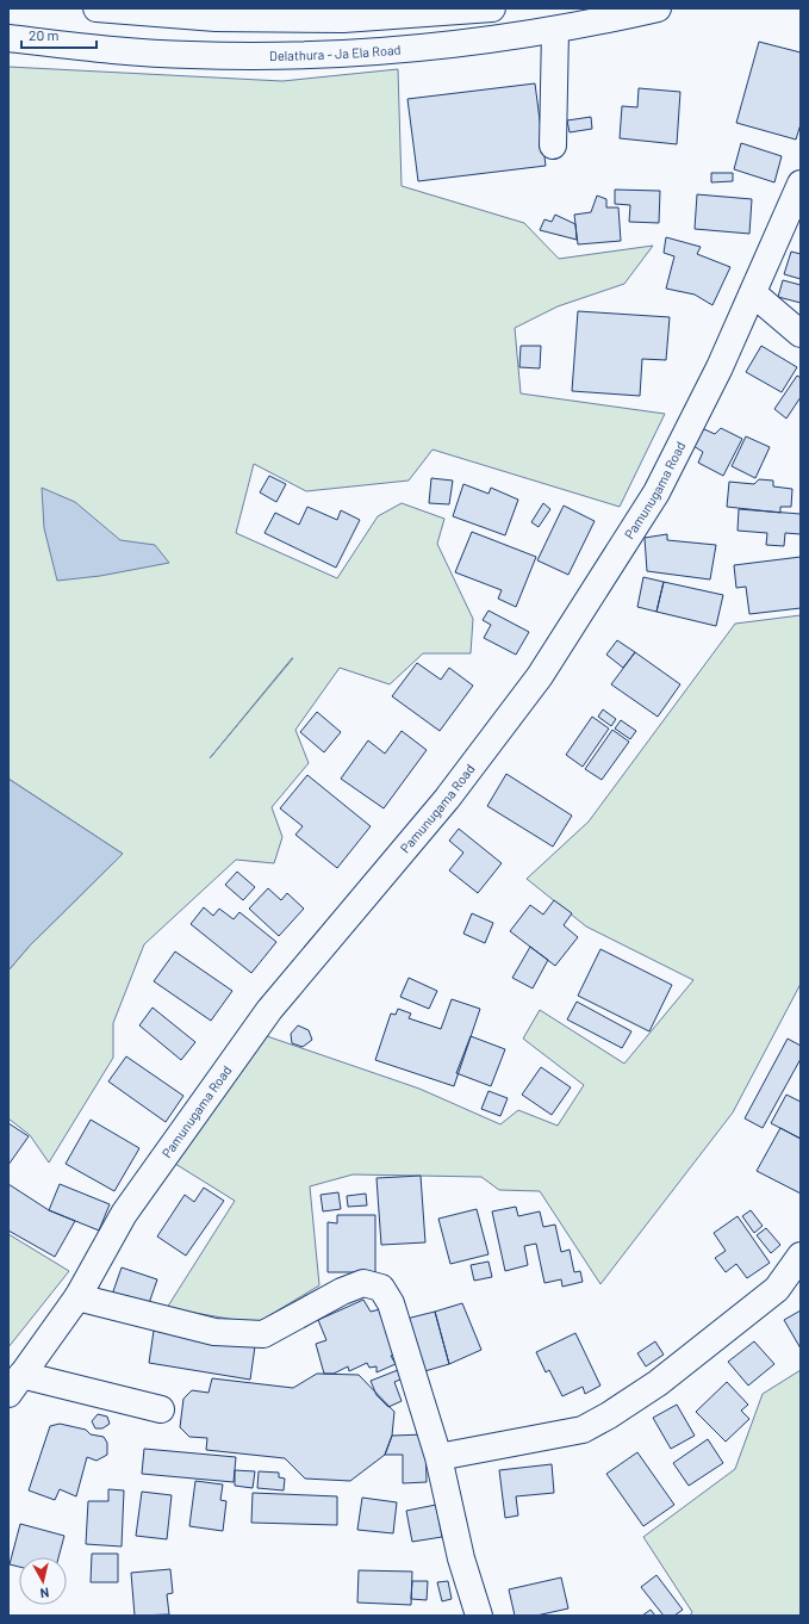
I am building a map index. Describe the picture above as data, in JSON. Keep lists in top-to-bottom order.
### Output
{
  "streets": {
    "main road": ["Delathura - Ja Ela Road", "Pamunugama Road"]
  },
  "scale_bar": "20 m",
  "north": "bottom"
}
